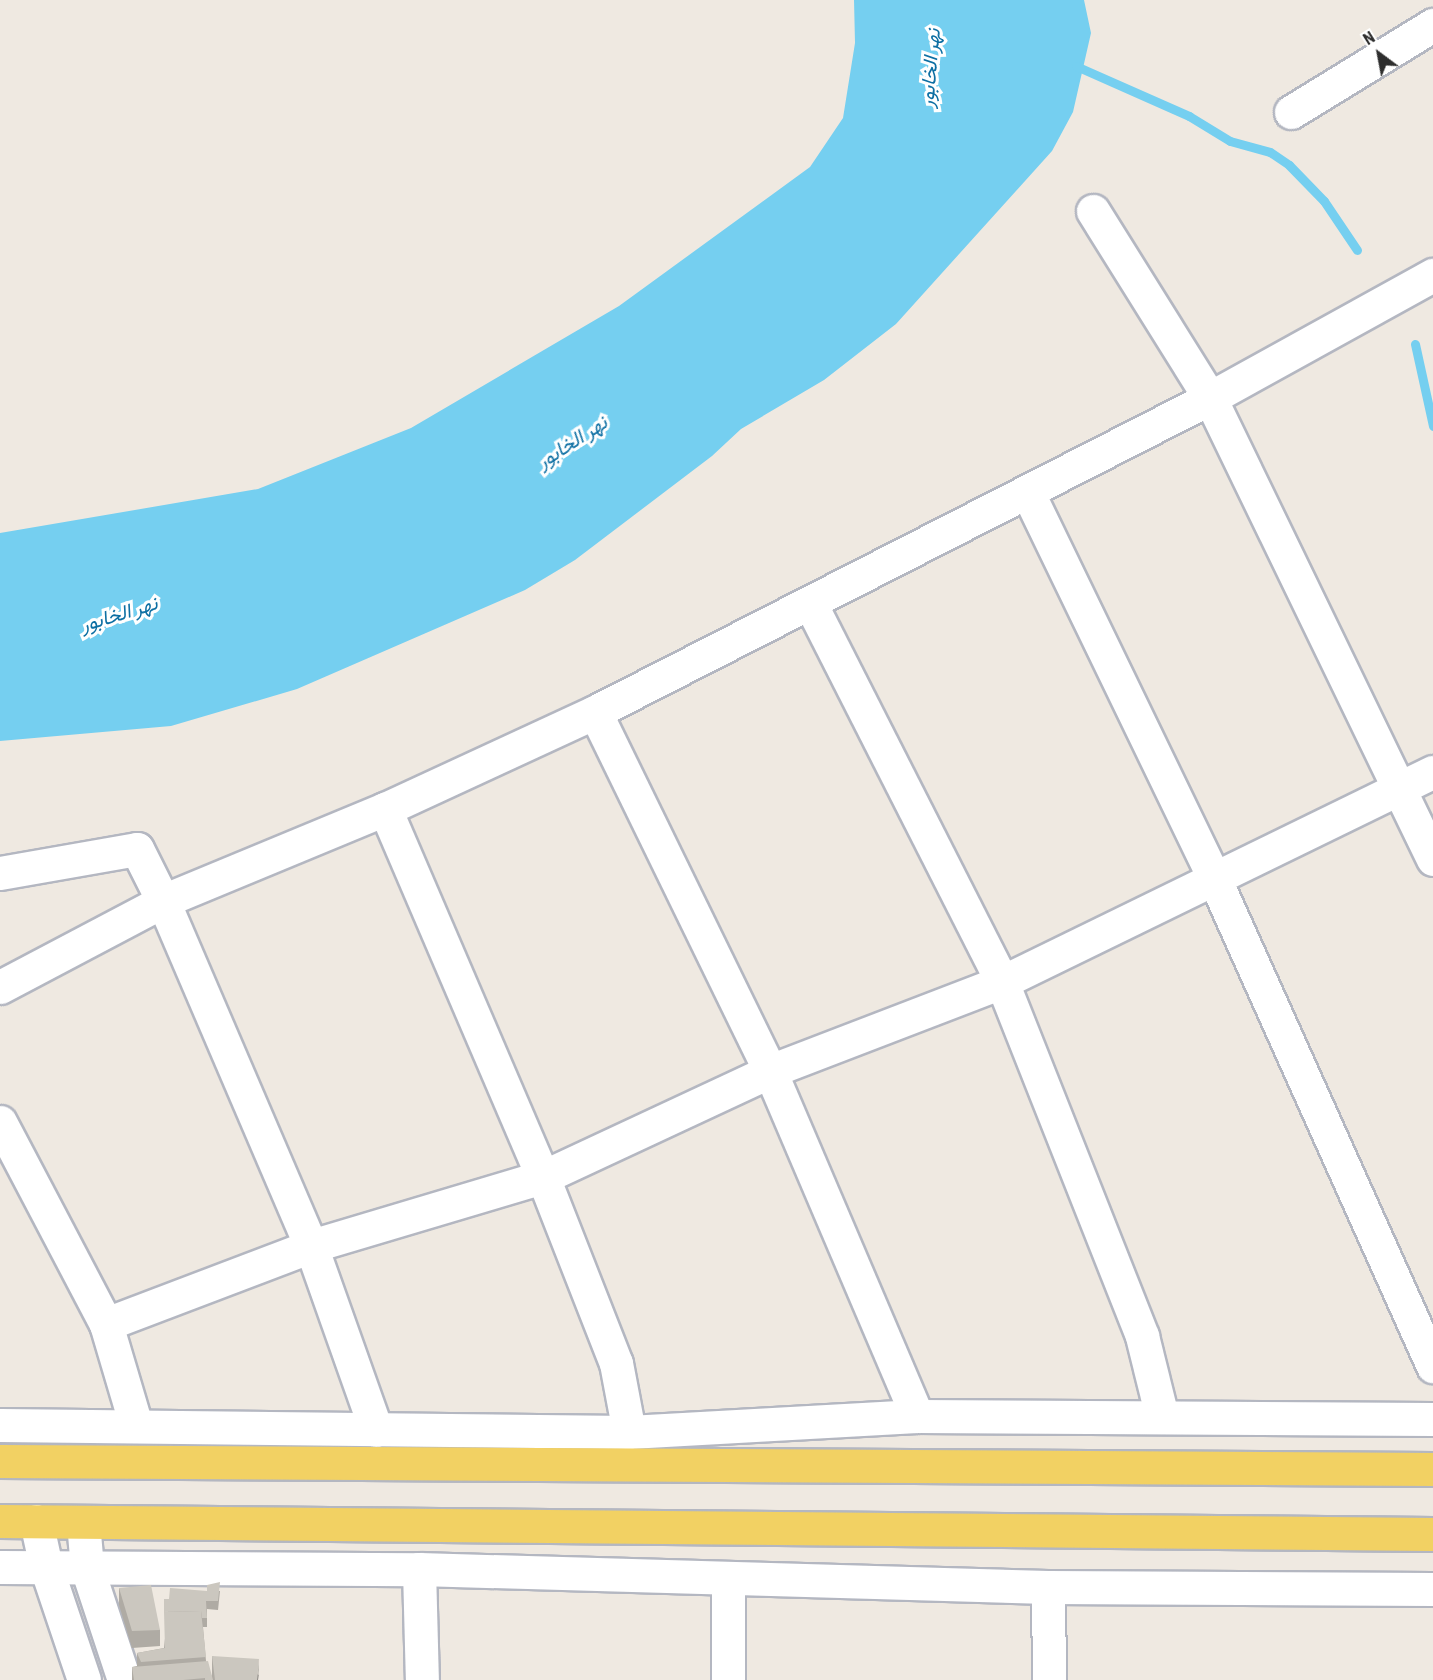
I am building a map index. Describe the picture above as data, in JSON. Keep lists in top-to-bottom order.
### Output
{
  "water": ["نهر الخابور"],
  "north": "top left"
}
